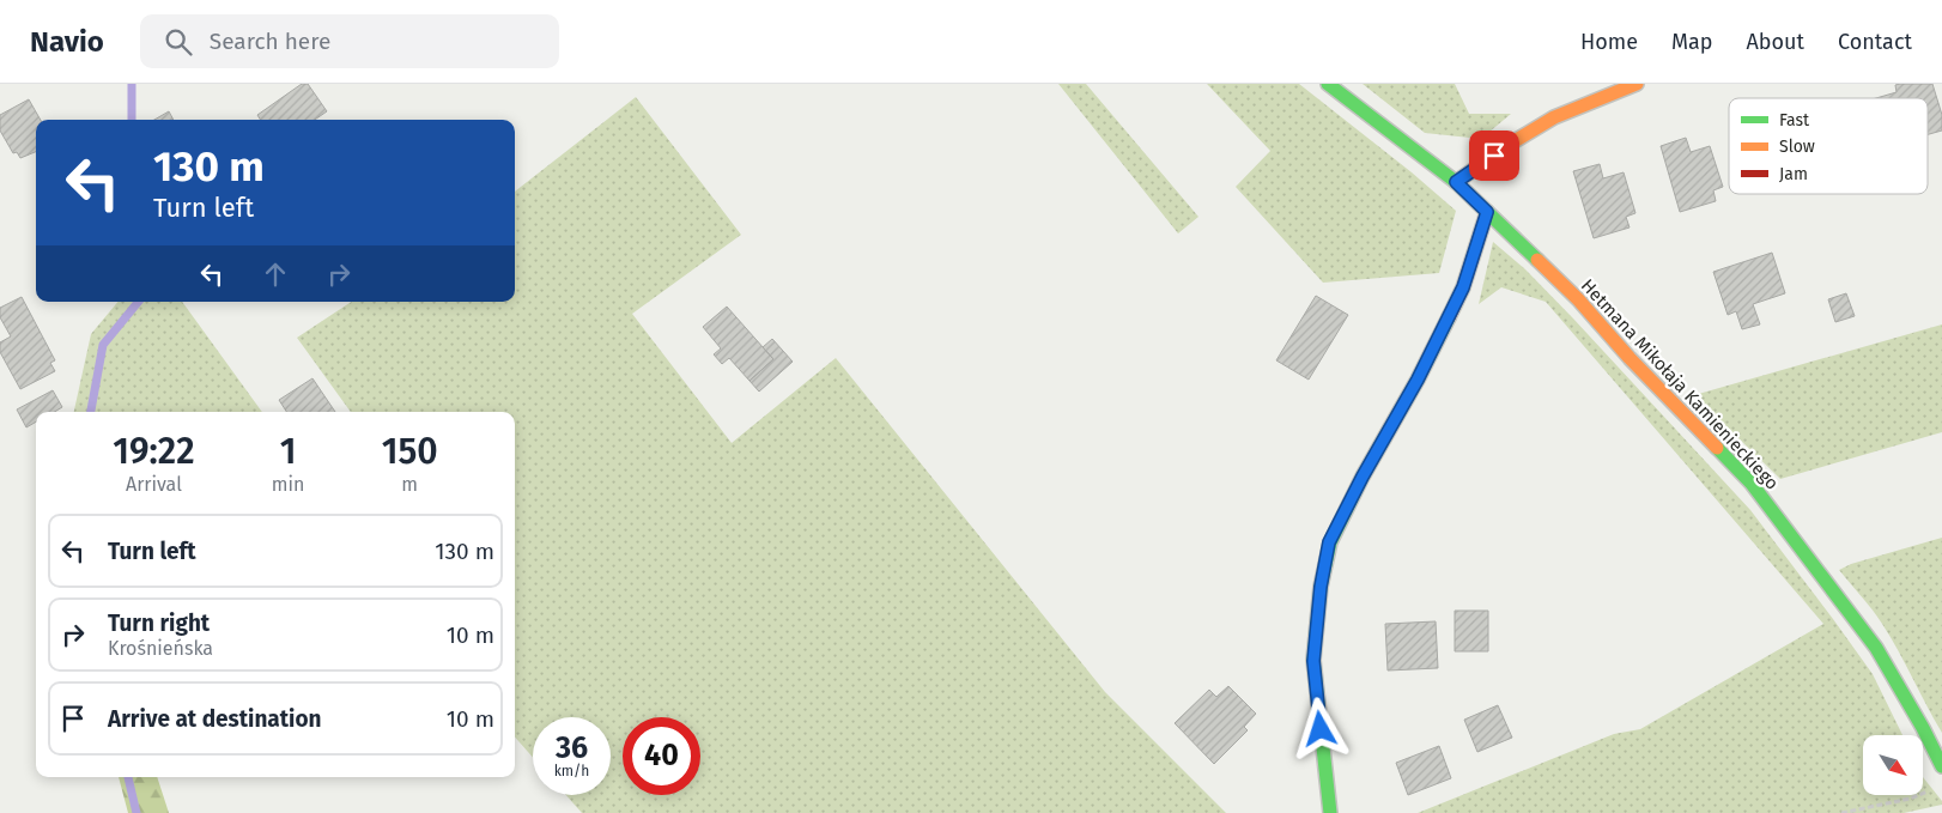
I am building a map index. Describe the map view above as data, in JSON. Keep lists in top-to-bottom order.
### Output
{
  "streets": {
    "street": ["Hetmana Mikołaja Kamienieckiego"]
  },
  "legend": ["Fast", "Slow", "Jam"],
  "north": "bottom right",
  "page": {
    "header": "Navio",
    "search": "Search here",
    "nav": [
      "Home",
      "Map",
      "About",
      "Contact"
    ],
    "turn": ["130 m", "Turn left"],
    "eta": [
      "19:22",
      "Arrival",
      "1",
      "min",
      "150",
      "m"
    ],
    "list": [
      {
        "name": "Turn left",
        "value": "130 m"
      },
      {
        "name": "Turn right",
        "note": "Krośnieńska",
        "value": "10 m"
      },
      {
        "name": "Arrive at destination",
        "value": "10 m"
      }
    ],
    "speed": "36 km/h",
    "limit": "40"
  }
}
